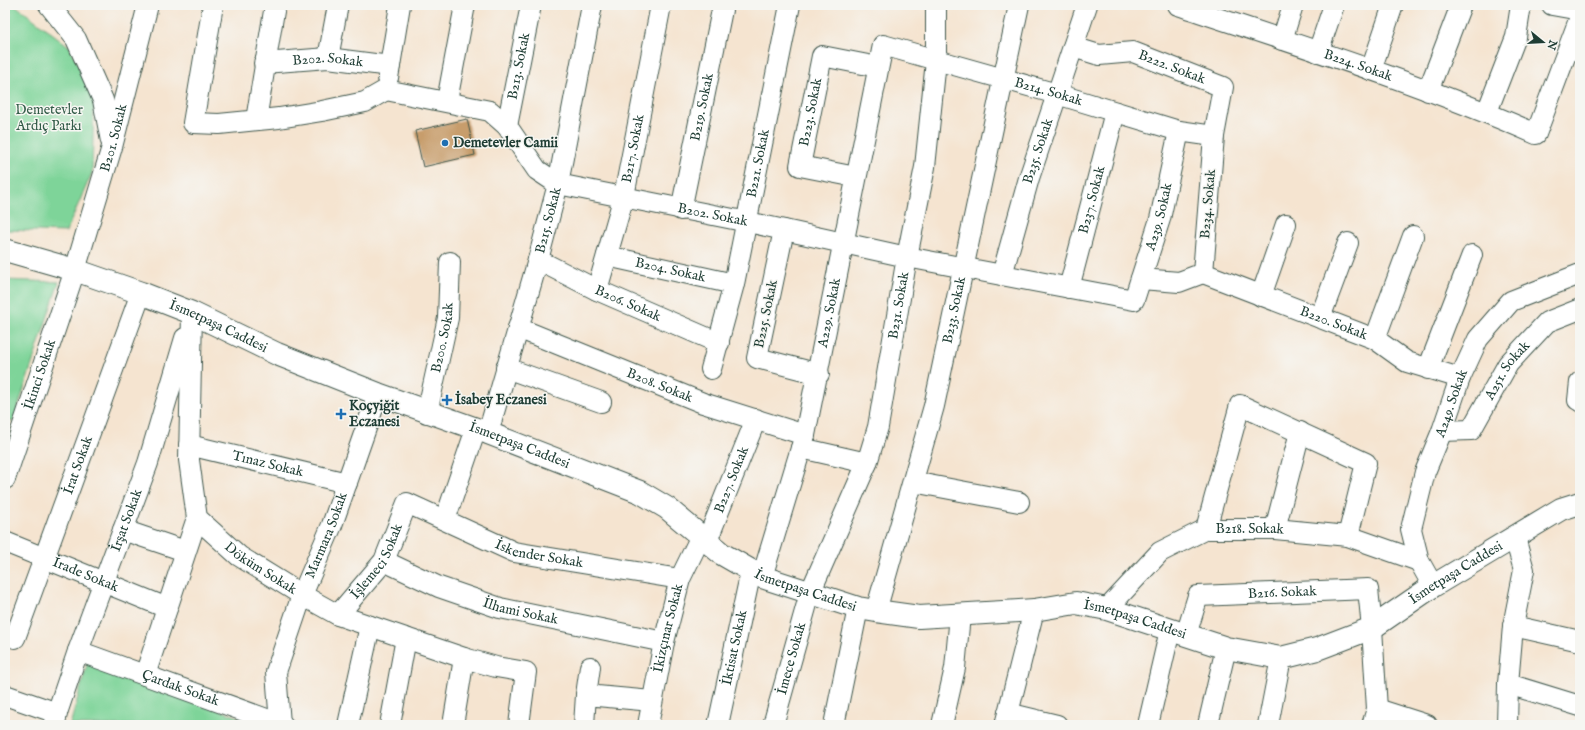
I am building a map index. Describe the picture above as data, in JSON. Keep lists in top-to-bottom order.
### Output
{
  "streets": {
    "main road": ["İsmetpaşa Caddesi"],
    "street": [
      "B202. Sokak",
      "B213. Sokak",
      "B224. Sokak",
      "B222. Sokak",
      "B214. Sokak",
      "B219. Sokak",
      "B223. Sokak",
      "B201. Sokak",
      "B217. Sokak",
      "B235. Sokak",
      "B221. Sokak",
      "B237. Sokak",
      "B234. Sokak",
      "A239. Sokak",
      "B215. Sokak",
      "B204. Sokak",
      "B206. Sokak",
      "B231. Sokak",
      "B233. Sokak",
      "A229. Sokak",
      "B225. Sokak",
      "B220. Sokak",
      "B200. Sokak",
      "A251. Sokak",
      "İkinci Sokak",
      "B208. Sokak",
      "A249. Sokak",
      "Tınaz Sokak",
      "İrat Sokak",
      "B227. Sokak",
      "İrşat Sokak",
      "B218. Sokak",
      "Marmara Sokak",
      "İskender Sokak",
      "İşlemeci Sokak",
      "Döküm Sokak",
      "İrade Sokak",
      "B216. Sokak",
      "İlhami Sokak",
      "İkizçınar Sokak",
      "İktisat Sokak",
      "İmece Sokak",
      "Çardak Sokak"
    ]
  },
  "crossings": [
    ["B202. Sokak", "B213. Sokak"],
    ["B202. Sokak", "B219. Sokak"],
    ["B202. Sokak", "B217. Sokak"],
    ["B202. Sokak", "B235. Sokak"],
    ["B202. Sokak", "B221. Sokak"],
    ["B202. Sokak", "B237. Sokak"],
    ["B202. Sokak", "A239. Sokak"],
    ["B202. Sokak", "B215. Sokak"],
    ["B202. Sokak", "B231. Sokak"],
    ["B202. Sokak", "B233. Sokak"],
    ["B202. Sokak", "A229. Sokak"],
    ["B202. Sokak", "B225. Sokak"],
    ["B222. Sokak", "B214. Sokak"],
    ["B222. Sokak", "B235. Sokak"],
    ["B222. Sokak", "B234. Sokak"],
    ["B214. Sokak", "B235. Sokak"],
    ["B214. Sokak", "B237. Sokak"],
    ["B214. Sokak", "B234. Sokak"],
    ["B214. Sokak", "A239. Sokak"],
    ["B214. Sokak", "B231. Sokak"],
    ["B214. Sokak", "B233. Sokak"],
    ["B214. Sokak", "A229. Sokak"],
    ["B223. Sokak", "A229. Sokak"],
    ["B201. Sokak", "İsmetpaşa Caddesi"],
    ["B201. Sokak", "İkinci Sokak"],
    ["B217. Sokak", "B204. Sokak"],
    ["B217. Sokak", "B206. Sokak"],
    ["B221. Sokak", "B204. Sokak"],
    ["B221. Sokak", "B206. Sokak"],
    ["B234. Sokak", "B220. Sokak"],
    ["B215. Sokak", "B206. Sokak"],
    ["B215. Sokak", "İsmetpaşa Caddesi"],
    ["B215. Sokak", "B208. Sokak"],
    ["B215. Sokak", "İskender Sokak"],
    ["B231. Sokak", "İsmetpaşa Caddesi"],
    ["B231. Sokak", "B208. Sokak"],
    ["B231. Sokak", "İmece Sokak"],
    ["B233. Sokak", "İsmetpaşa Caddesi"],
    ["A229. Sokak", "B225. Sokak"],
    ["A229. Sokak", "İsmetpaşa Caddesi"],
    ["A229. Sokak", "B208. Sokak"],
    ["A229. Sokak", "İktisat Sokak"],
    ["B220. Sokak", "A249. Sokak"],
    ["İsmetpaşa Caddesi", "B200. Sokak"],
    ["İsmetpaşa Caddesi", "İkinci Sokak"],
    ["İsmetpaşa Caddesi", "A249. Sokak"],
    ["İsmetpaşa Caddesi", "İrat Sokak"],
    ["İsmetpaşa Caddesi", "B227. Sokak"],
    ["İsmetpaşa Caddesi", "İrşat Sokak"],
    ["İsmetpaşa Caddesi", "B218. Sokak"],
    ["İsmetpaşa Caddesi", "Marmara Sokak"],
    ["İsmetpaşa Caddesi", "B216. Sokak"],
    ["İsmetpaşa Caddesi", "İkizçınar Sokak"],
    ["İsmetpaşa Caddesi", "İktisat Sokak"],
    ["İsmetpaşa Caddesi", "İmece Sokak"],
    ["A251. Sokak", "A249. Sokak"],
    ["B208. Sokak", "B227. Sokak"],
    ["A249. Sokak", "B218. Sokak"],
    ["Tınaz Sokak", "Marmara Sokak"],
    ["İrat Sokak", "İrade Sokak"],
    ["B227. Sokak", "İkizçınar Sokak"],
    ["İrşat Sokak", "İrade Sokak"],
    ["İrşat Sokak", "Çardak Sokak"],
    ["Marmara Sokak", "Döküm Sokak"],
    ["Marmara Sokak", "Çardak Sokak"],
    ["İskender Sokak", "İşlemeci Sokak"],
    ["İskender Sokak", "İkizçınar Sokak"],
    ["İşlemeci Sokak", "Döküm Sokak"],
    ["İşlemeci Sokak", "İlhami Sokak"],
    ["İlhami Sokak", "İkizçınar Sokak"]
  ],
  "parks": ["Demetevler Ardıç Parkı"],
  "places": {
    "other": ["Demetevler Camii"],
    "health": ["İsabey Eczanesi", "Koçyiğit Eczanesi"]
  },
  "north": "right"
}
